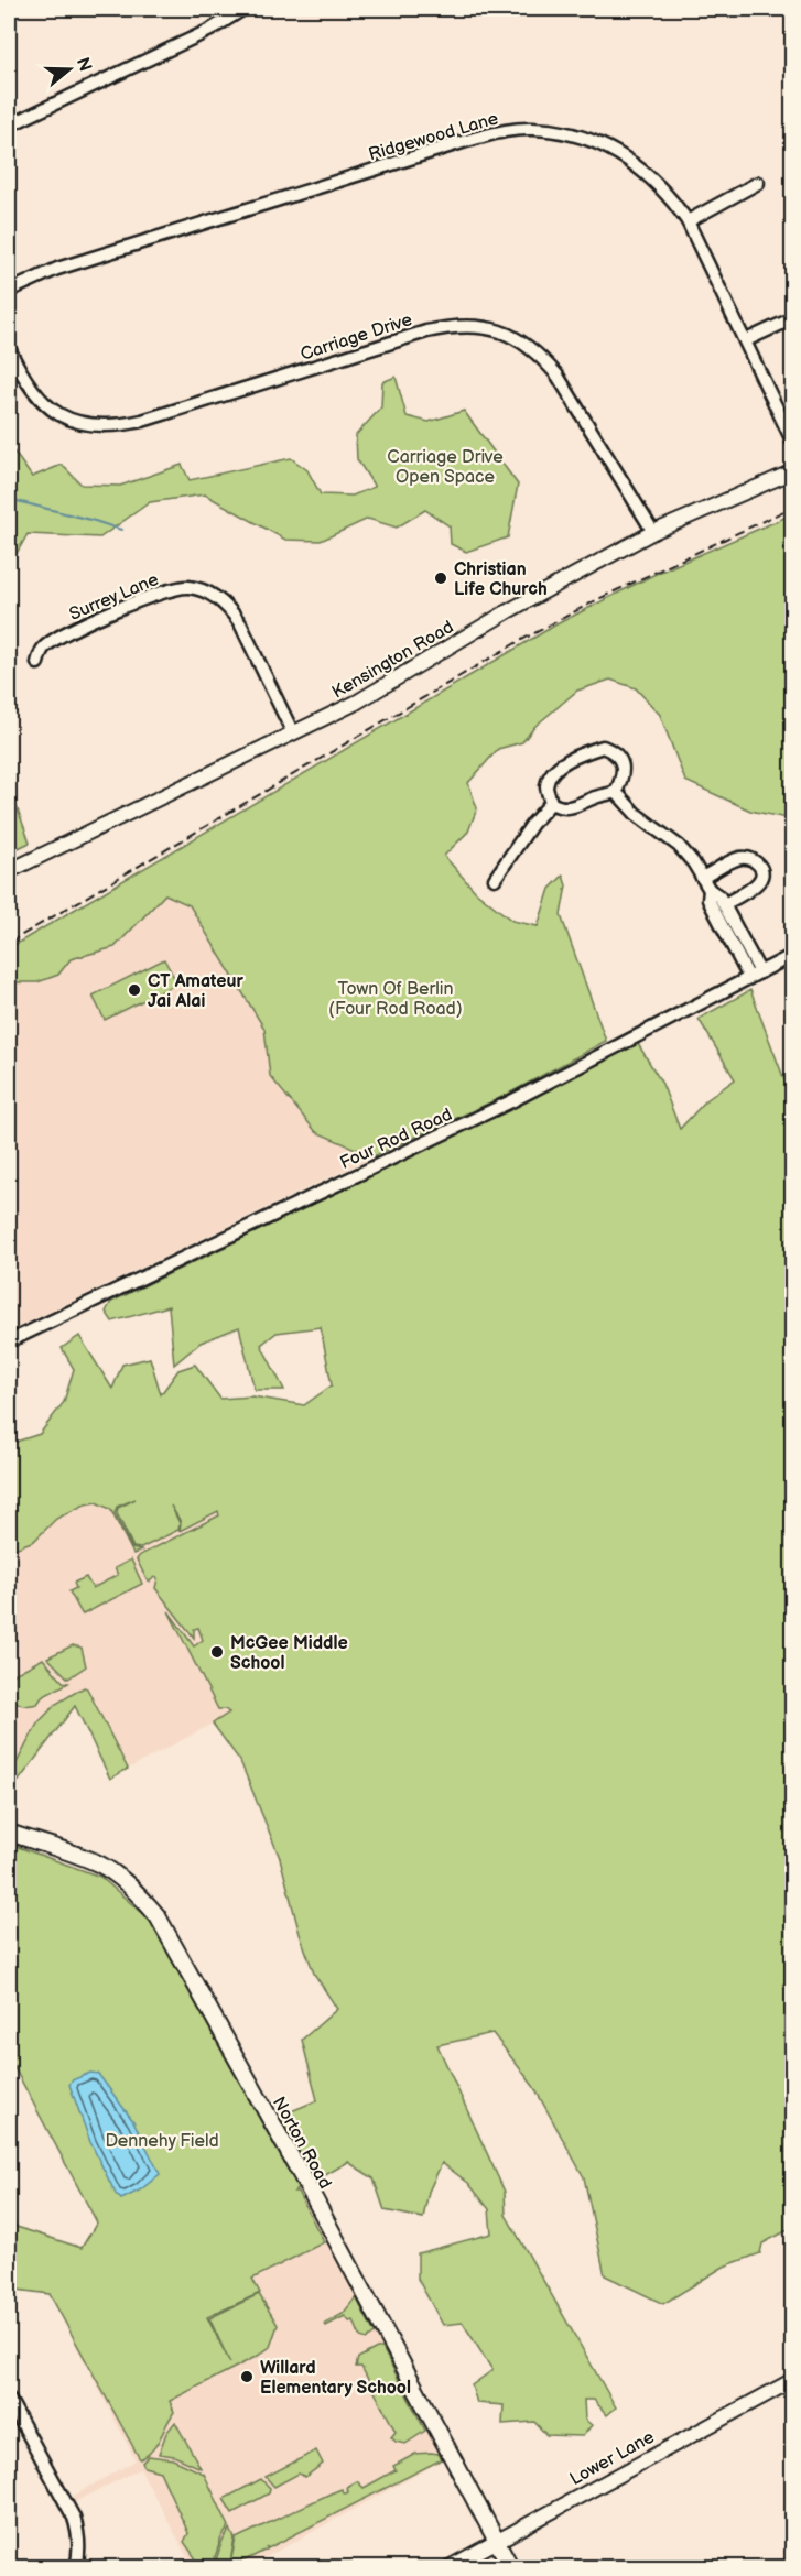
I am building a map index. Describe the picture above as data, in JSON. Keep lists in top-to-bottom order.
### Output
{
  "streets": {
    "main road": ["Norton Road"],
    "street": [
      "Ridgewood Lane",
      "Carriage Drive",
      "Surrey Lane",
      "Kensington Road",
      "Four Rod Road",
      "Lower Lane"
    ]
  },
  "crossings": [
    ["Carriage Drive", "Kensington Road"],
    ["Surrey Lane", "Kensington Road"],
    ["Norton Road", "Lower Lane"]
  ],
  "parks": ["Carriage Drive Open Space", "Town Of Berlin (Four Rod Road)", "Dennehy Field"],
  "places": [
    "Christian Life Church",
    "CT Amateur Jai Alai",
    "McGee Middle School",
    "Willard Elementary School"
  ],
  "north": "right"
}
